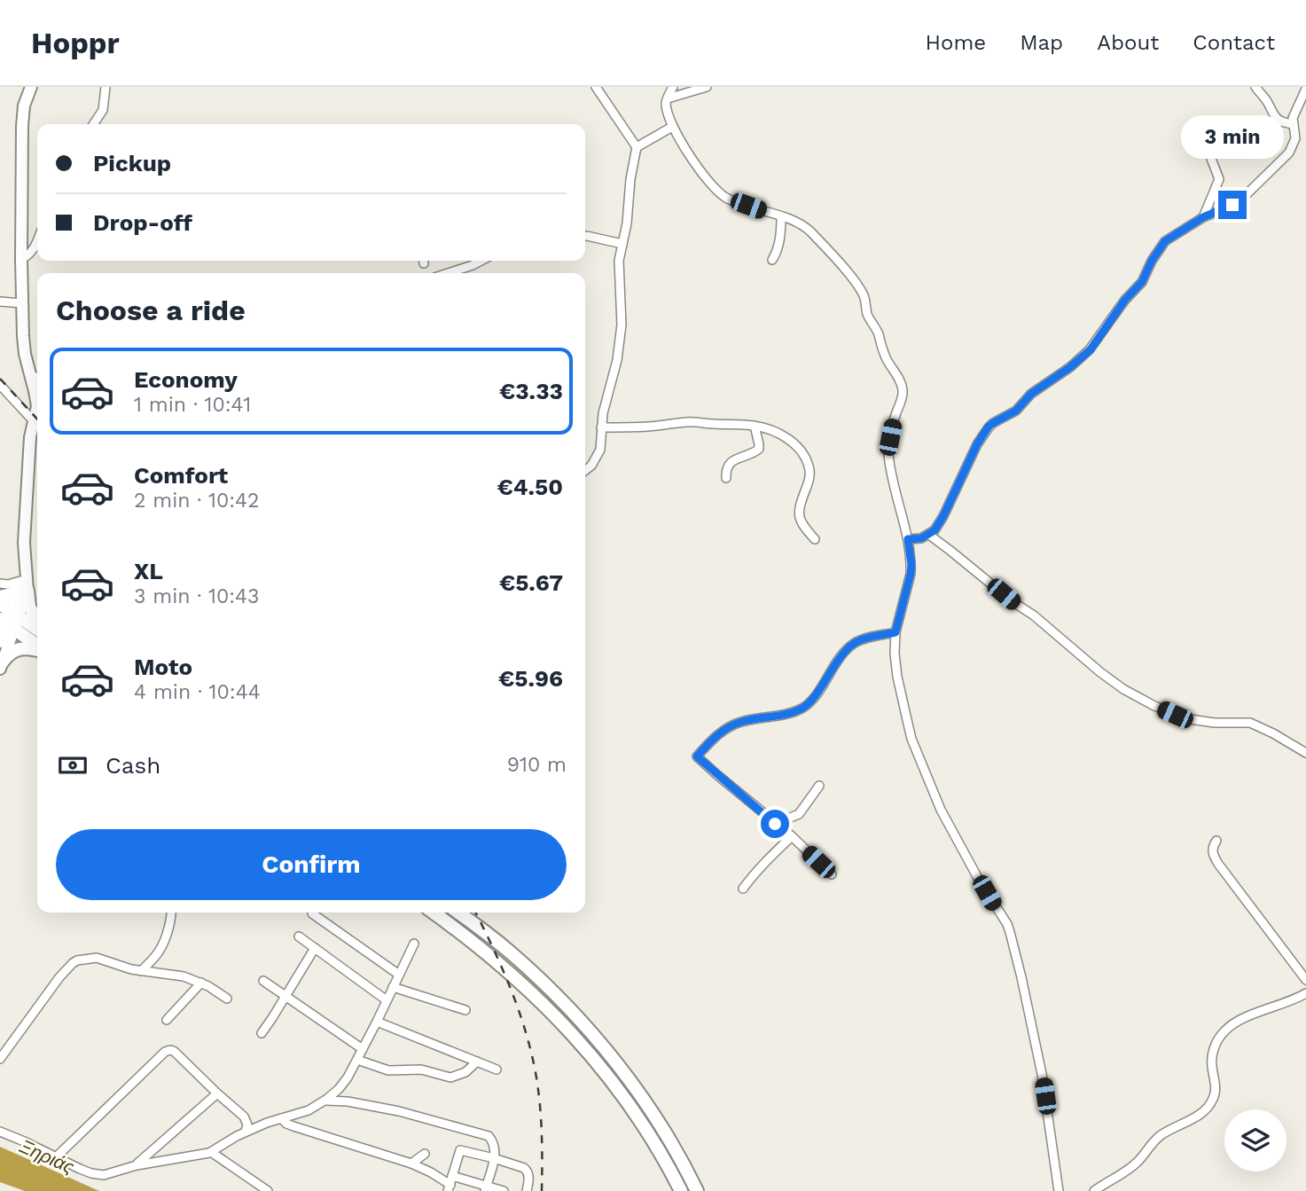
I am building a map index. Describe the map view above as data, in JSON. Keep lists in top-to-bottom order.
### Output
{
  "water": ["Ξηριάς"],
  "page": {
    "header": "Hoppr",
    "nav": [
      "Home",
      "Map",
      "About",
      "Contact"
    ],
    "bubble": "3 min",
    "banner": ["Pickup", "Drop-off"],
    "heading": "Choose a ride",
    "list": [
      {
        "name": "Economy",
        "note": "1 min · 10:41",
        "value": "€3.33"
      },
      {
        "name": "Comfort",
        "note": "2 min · 10:42",
        "value": "€4.50"
      },
      {
        "name": "XL",
        "note": "3 min · 10:43",
        "value": "€5.67"
      },
      {
        "name": "Moto",
        "note": "4 min · 10:44",
        "value": "€5.96"
      }
    ],
    "pay": ["Cash", "910 m"],
    "buttons": "Confirm"
  }
}
